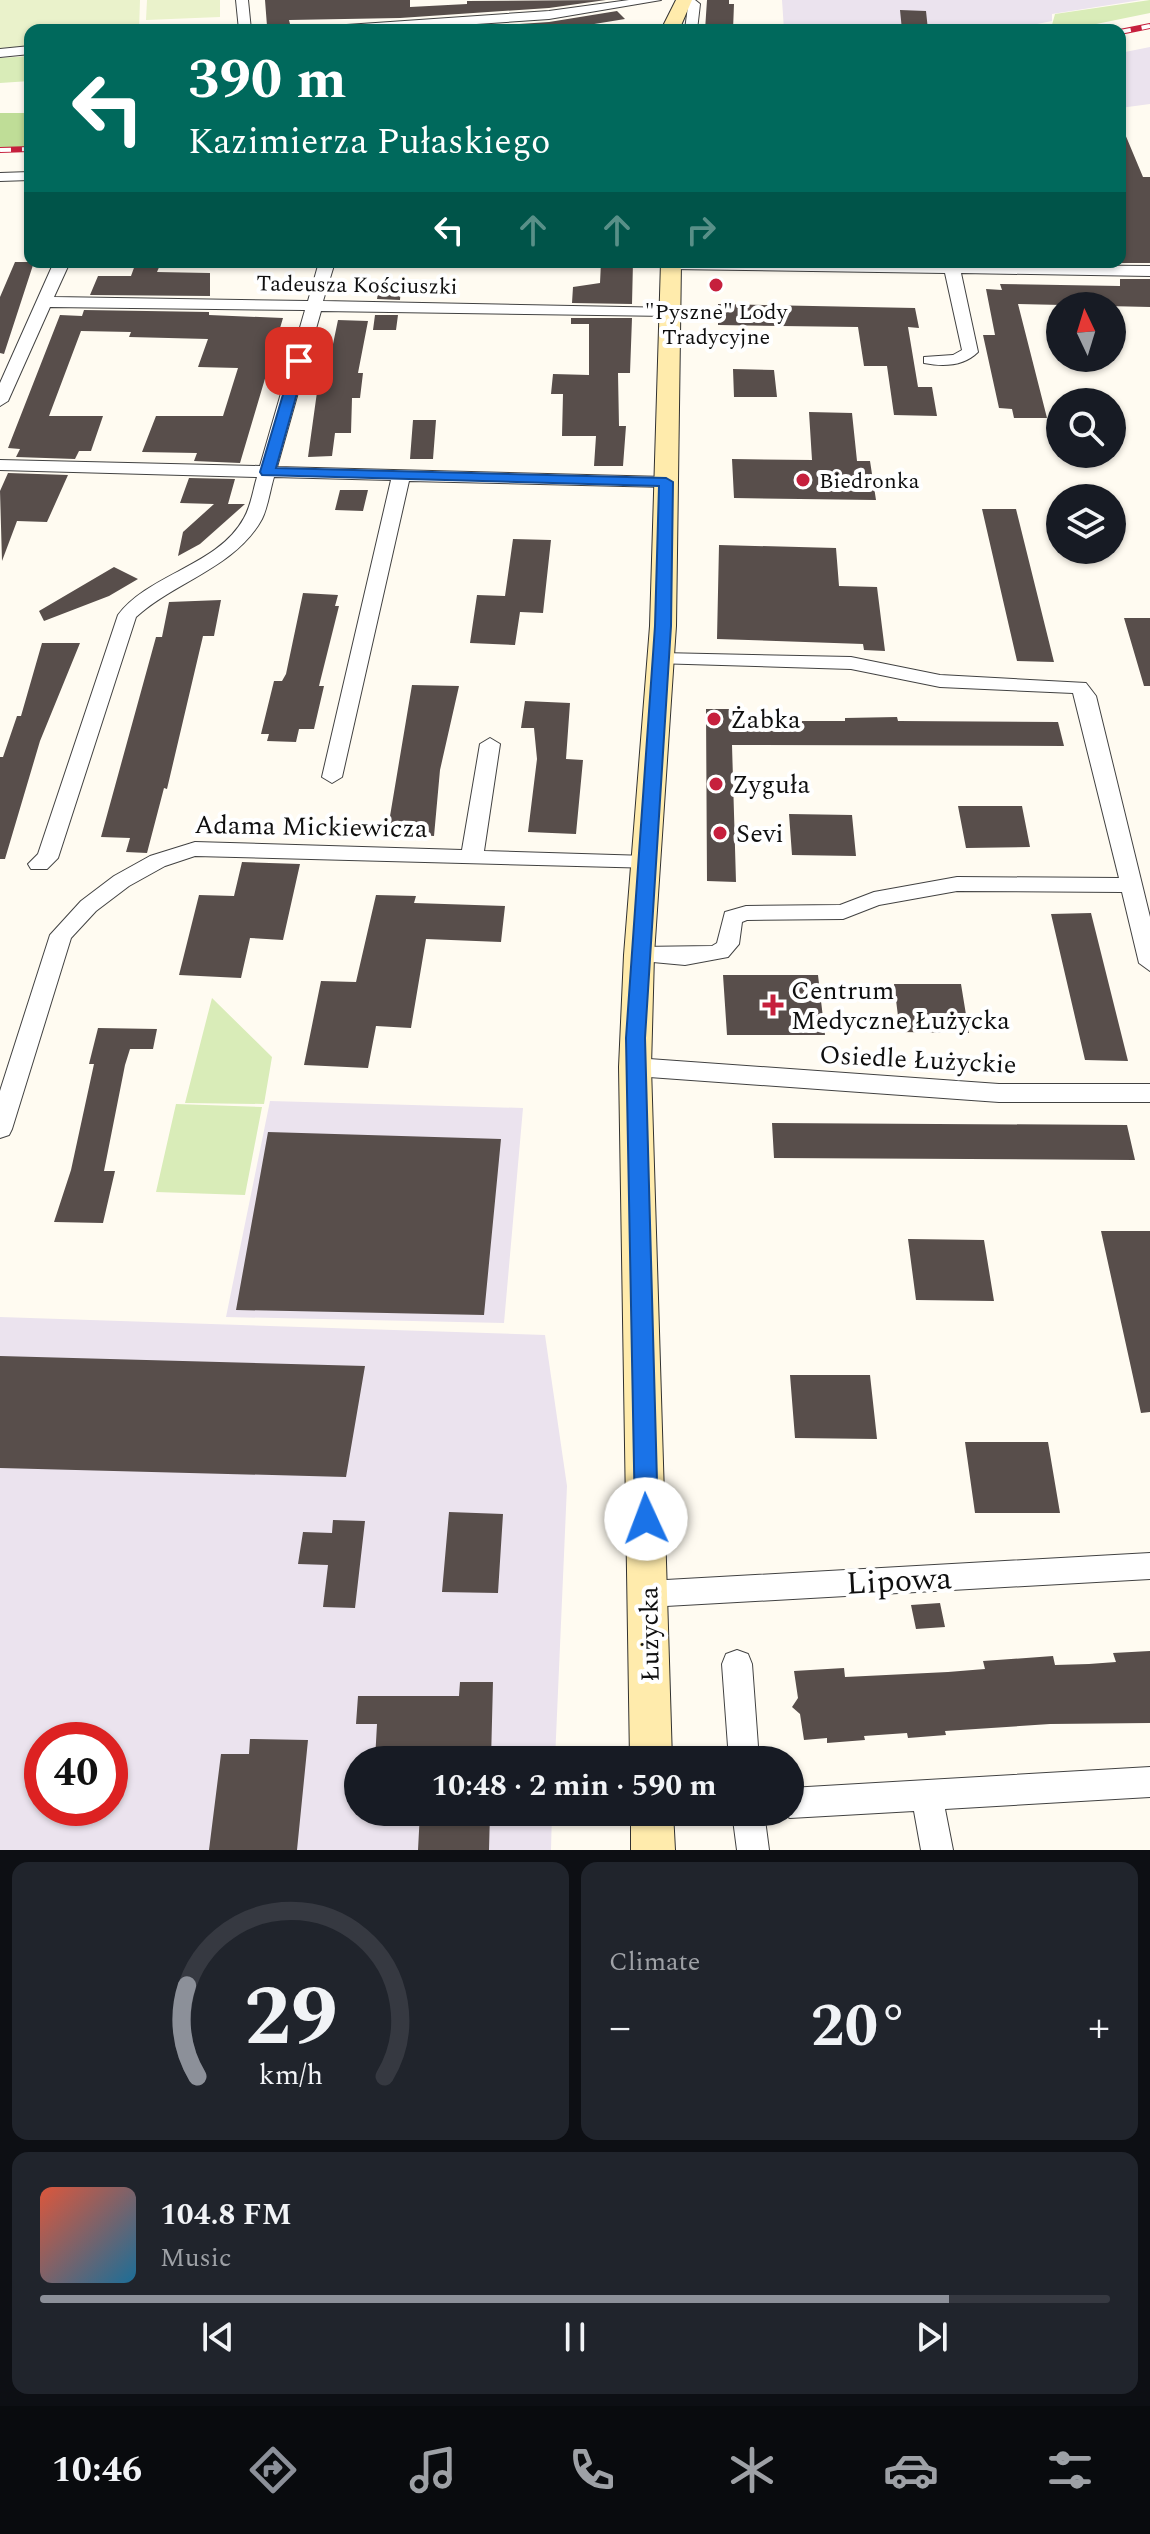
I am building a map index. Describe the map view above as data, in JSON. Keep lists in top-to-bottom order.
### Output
{
  "streets": {
    "street": [
      "Tadeusza Kościuszki",
      "Adama Mickiewicza",
      "Osiedle Łużyckie",
      "Lipowa",
      "Łużycka"
    ]
  },
  "crossings": [
    ["Tadeusza Kościuszki", "Łużycka"],
    ["Adama Mickiewicza", "Łużycka"],
    ["Osiedle Łużyckie", "Łużycka"],
    ["Lipowa", "Łużycka"]
  ],
  "places": {
    "other": [
      "\"Pyszne\" Lody Tradycyjne",
      "Biedronka",
      "Żabka",
      "Zyguła",
      "Sevi"
    ],
    "health": ["Centrum Medyczne Łużycka"]
  },
  "north": "top",
  "page": {
    "turn": ["390 m", "Kazimierza Pułaskiego"],
    "limit": "40",
    "trip": "10:48 · 2 min · 590 m",
    "tile": "Climate",
    "heat": ["−", "20°", "+"],
    "song": ["104.8 FM", "Music"],
    "tabs": "10:46",
    "gauge": ["29", "km/h"]
  }
}
